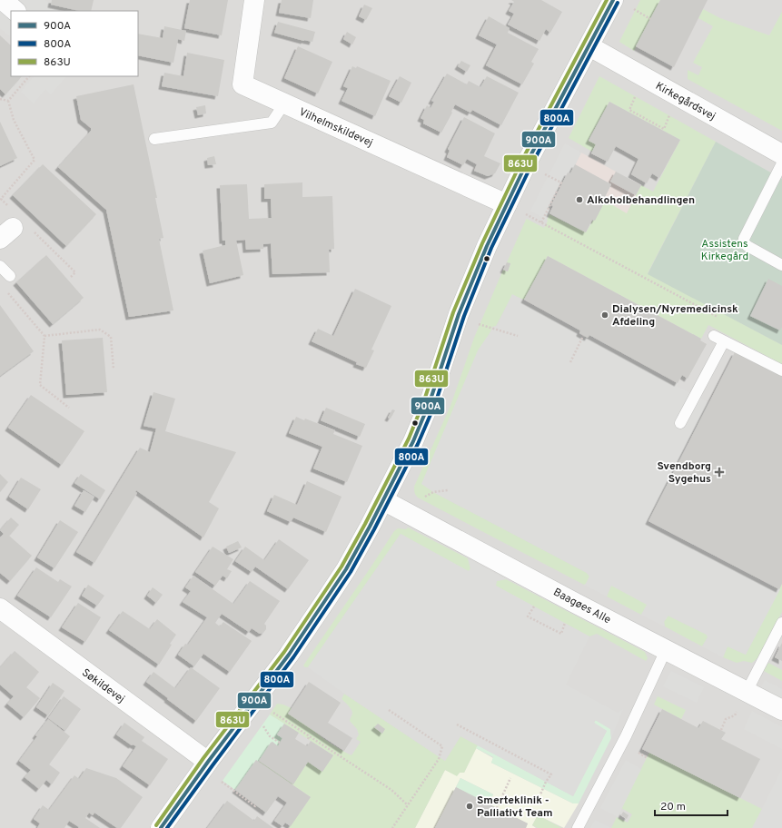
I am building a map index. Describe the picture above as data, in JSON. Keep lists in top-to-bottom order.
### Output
{
  "streets": {
    "street": [
      "Kirkegårdsvej",
      "Vilhelmskildevej",
      "Baagøes Alle",
      "Søkildevej"
    ]
  },
  "parks": ["Assistens Kirkegård"],
  "places": {
    "other": ["Alkoholbehandlingen", "Dialysen/Nyremedicinsk Afdeling", "Smerteklinik - Palliativt Team"],
    "health": ["Svendborg Sygehus"]
  },
  "lines": ["transit line 900A", "transit line 863U", "transit line 800A"],
  "legend": ["900A", "800A", "863U"],
  "scale_bar": "20 m"
}
